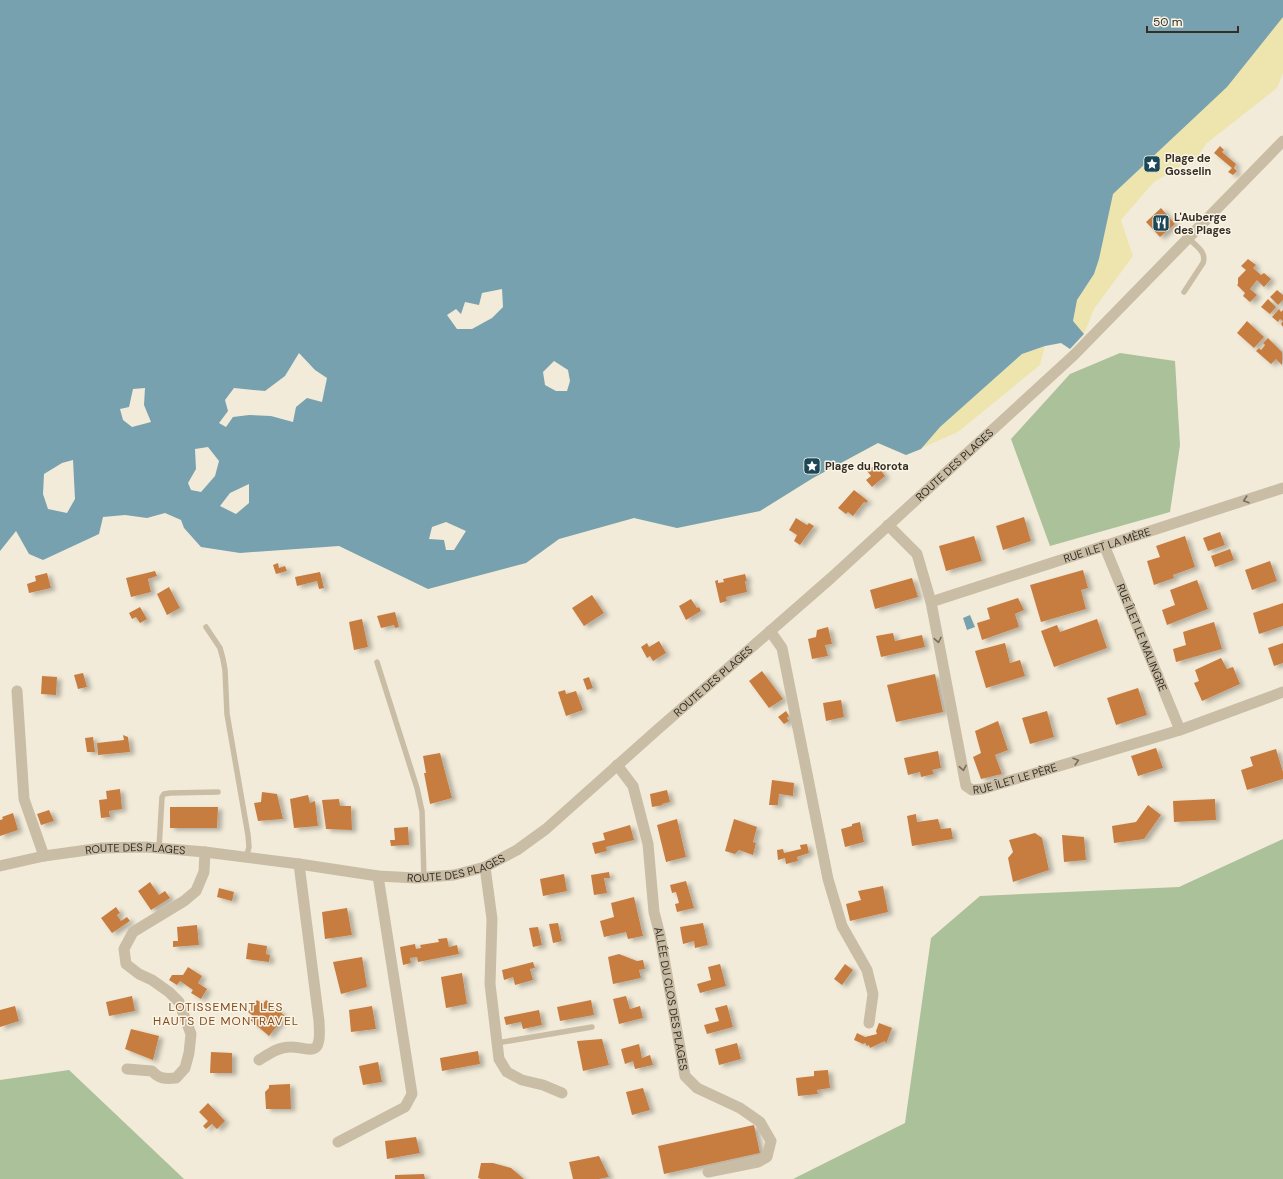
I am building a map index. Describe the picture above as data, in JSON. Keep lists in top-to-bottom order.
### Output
{
  "streets": {
    "street": [
      "ROUTE DES PLAGES",
      "RUE ILET LA MÈRE",
      "RUE ÎLET LE MALINGRE",
      "RUE ÎLET LE PÈRE",
      "ALLÉE DU CLOS DES PLAGES"
    ]
  },
  "crossings": [
    ["ROUTE DES PLAGES", "RUE ÎLET LE PÈRE"],
    ["ROUTE DES PLAGES", "ALLÉE DU CLOS DES PLAGES"],
    ["RUE ILET LA MÈRE", "RUE ÎLET LE MALINGRE"],
    ["RUE ILET LA MÈRE", "RUE ÎLET LE PÈRE"],
    ["RUE ÎLET LE MALINGRE", "RUE ÎLET LE PÈRE"]
  ],
  "one_way": ["RUE ILET LA MÈRE"],
  "districts": ["LOTISSEMENT LES HAUTS DE MONTRAVEL"],
  "places": {
    "place": ["Plage de Gosselin", "Plage du Rorota"],
    "restaurant": ["L'Auberge des Plages"]
  },
  "scale_bar": "50 m"
}
